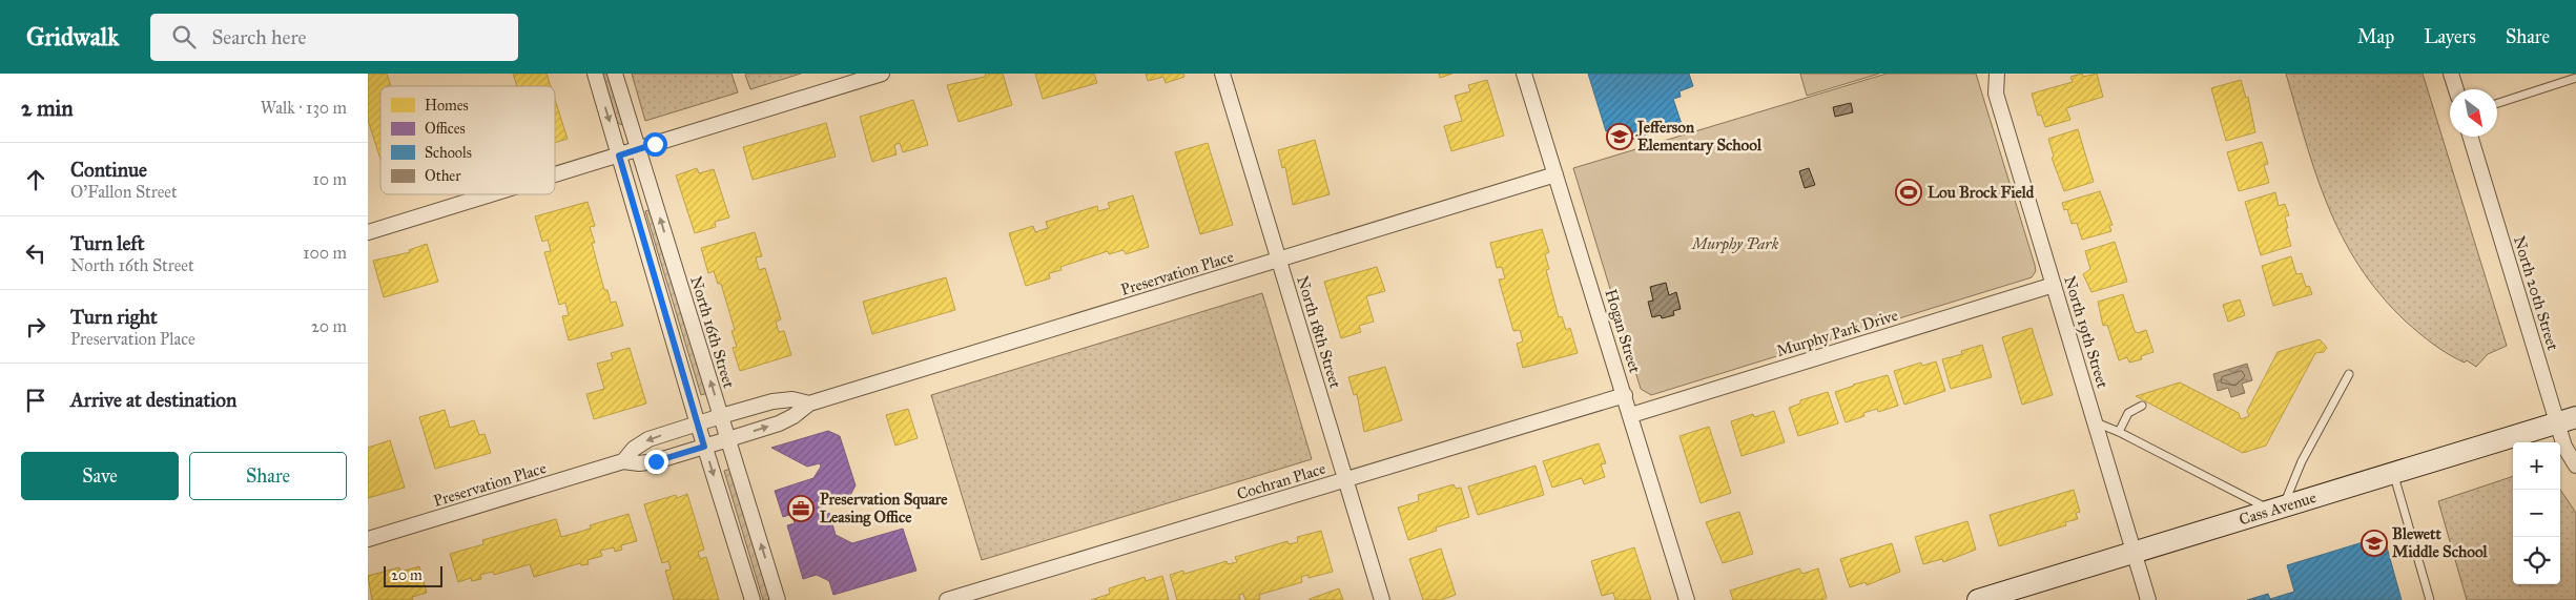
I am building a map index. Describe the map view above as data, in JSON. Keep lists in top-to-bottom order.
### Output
{
  "streets": {
    "main road": ["Cass Avenue"],
    "street": [
      "Preservation Place",
      "North 20th Street",
      "Hogan Street",
      "North 16th Street",
      "North 18th Street",
      "North 19th Street",
      "Murphy Park Drive",
      "Cochran Place"
    ]
  },
  "crossings": [
    ["Preservation Place", "Hogan Street"],
    ["Preservation Place", "North 16th Street"],
    ["Preservation Place", "North 18th Street"],
    ["North 20th Street", "Cass Avenue"],
    ["Hogan Street", "Murphy Park Drive"],
    ["Hogan Street", "Cochran Place"],
    ["North 18th Street", "Cochran Place"],
    ["North 19th Street", "Murphy Park Drive"],
    ["North 19th Street", "Cass Avenue"]
  ],
  "parks": ["Murphy Park"],
  "places": {
    "school or university": ["Jefferson Elementary School", "Blewett Middle School"],
    "sports": ["Lou Brock Field"],
    "office": ["Preservation Square Leasing Office"]
  },
  "legend": [
    "Homes",
    "Offices",
    "Schools",
    "Other"
  ],
  "scale_bar": "20 m",
  "north": "bottom right",
  "page": {
    "header": "Gridwalk",
    "search": "Search here",
    "nav": ["Map", "Layers", "Share"],
    "heading": ["2 min", "Walk · 130 m"],
    "list": [
      ["Continue", "O'Fallon Street", "10 m"],
      ["Turn left", "North 16th Street", "100 m"],
      ["Turn right", "Preservation Place", "20 m"],
      "Arrive at destination"
    ],
    "buttons": ["Save", "Share"],
    "map_buttons": ["+", "−"],
    "scale": "20 m"
  }
}
